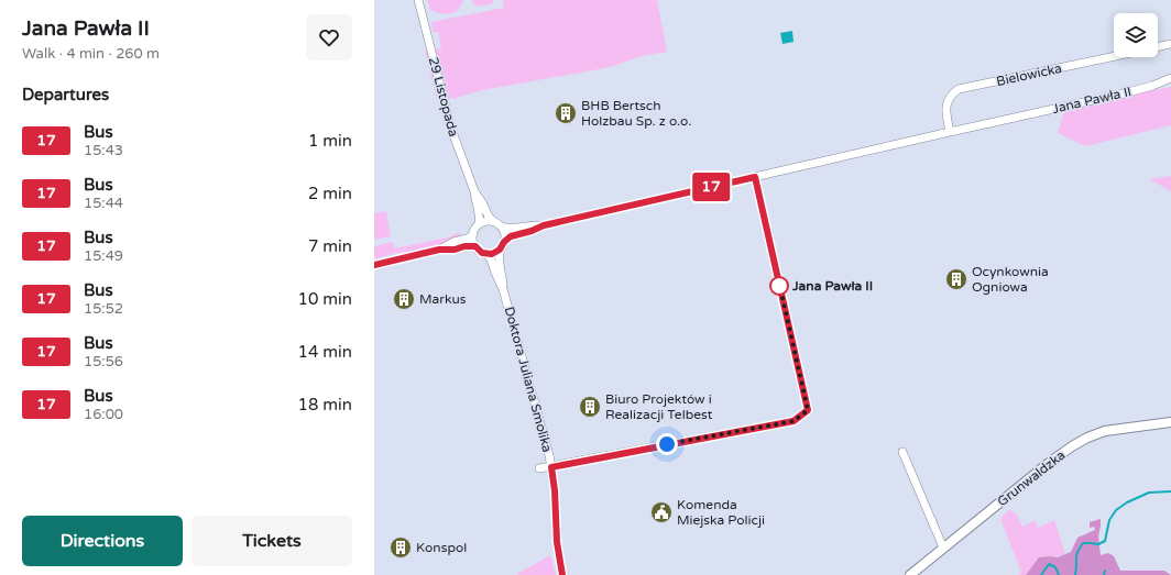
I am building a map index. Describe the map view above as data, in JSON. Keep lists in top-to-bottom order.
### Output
{
  "streets": {
    "street": [
      "Bielowicka",
      "29 Listopada",
      "Jana Pawła II",
      "Doktora Juliana Smolika",
      "Grunwaldzka"
    ]
  },
  "crossings": [
    ["Bielowicka", "Jana Pawła II"],
    ["29 Listopada", "Jana Pawła II"],
    ["29 Listopada", "Doktora Juliana Smolika"],
    ["Jana Pawła II", "Doktora Juliana Smolika"]
  ],
  "places": {
    "building": [
      "BHB Bertsch Holzbau Sp. z o.o.",
      "Ocynkownia Ogniowa",
      "Markus",
      "Biuro Projektów i Realizacji Telbest",
      "Konspol"
    ],
    "other": ["Jana Pawła II"],
    "public building": ["Komenda Miejska Policji"]
  },
  "lines": ["bus line 17"],
  "page": {
    "heading": [
      ["Jana Pawła II", "Walk · 4 min · 260 m"],
      "Departures"
    ],
    "on_map": "17",
    "list": [
      {
        "mark": "17",
        "name": "Bus",
        "note": "15:43",
        "value": "1 min"
      },
      {
        "mark": "17",
        "name": "Bus",
        "note": "15:44",
        "value": "2 min"
      },
      {
        "mark": "17",
        "name": "Bus",
        "note": "15:49",
        "value": "7 min"
      },
      {
        "mark": "17",
        "name": "Bus",
        "note": "15:52",
        "value": "10 min"
      },
      {
        "mark": "17",
        "name": "Bus",
        "note": "15:56",
        "value": "14 min"
      },
      {
        "mark": "17",
        "name": "Bus",
        "note": "16:00",
        "value": "18 min"
      }
    ],
    "buttons": ["Directions", "Tickets"]
  }
}
